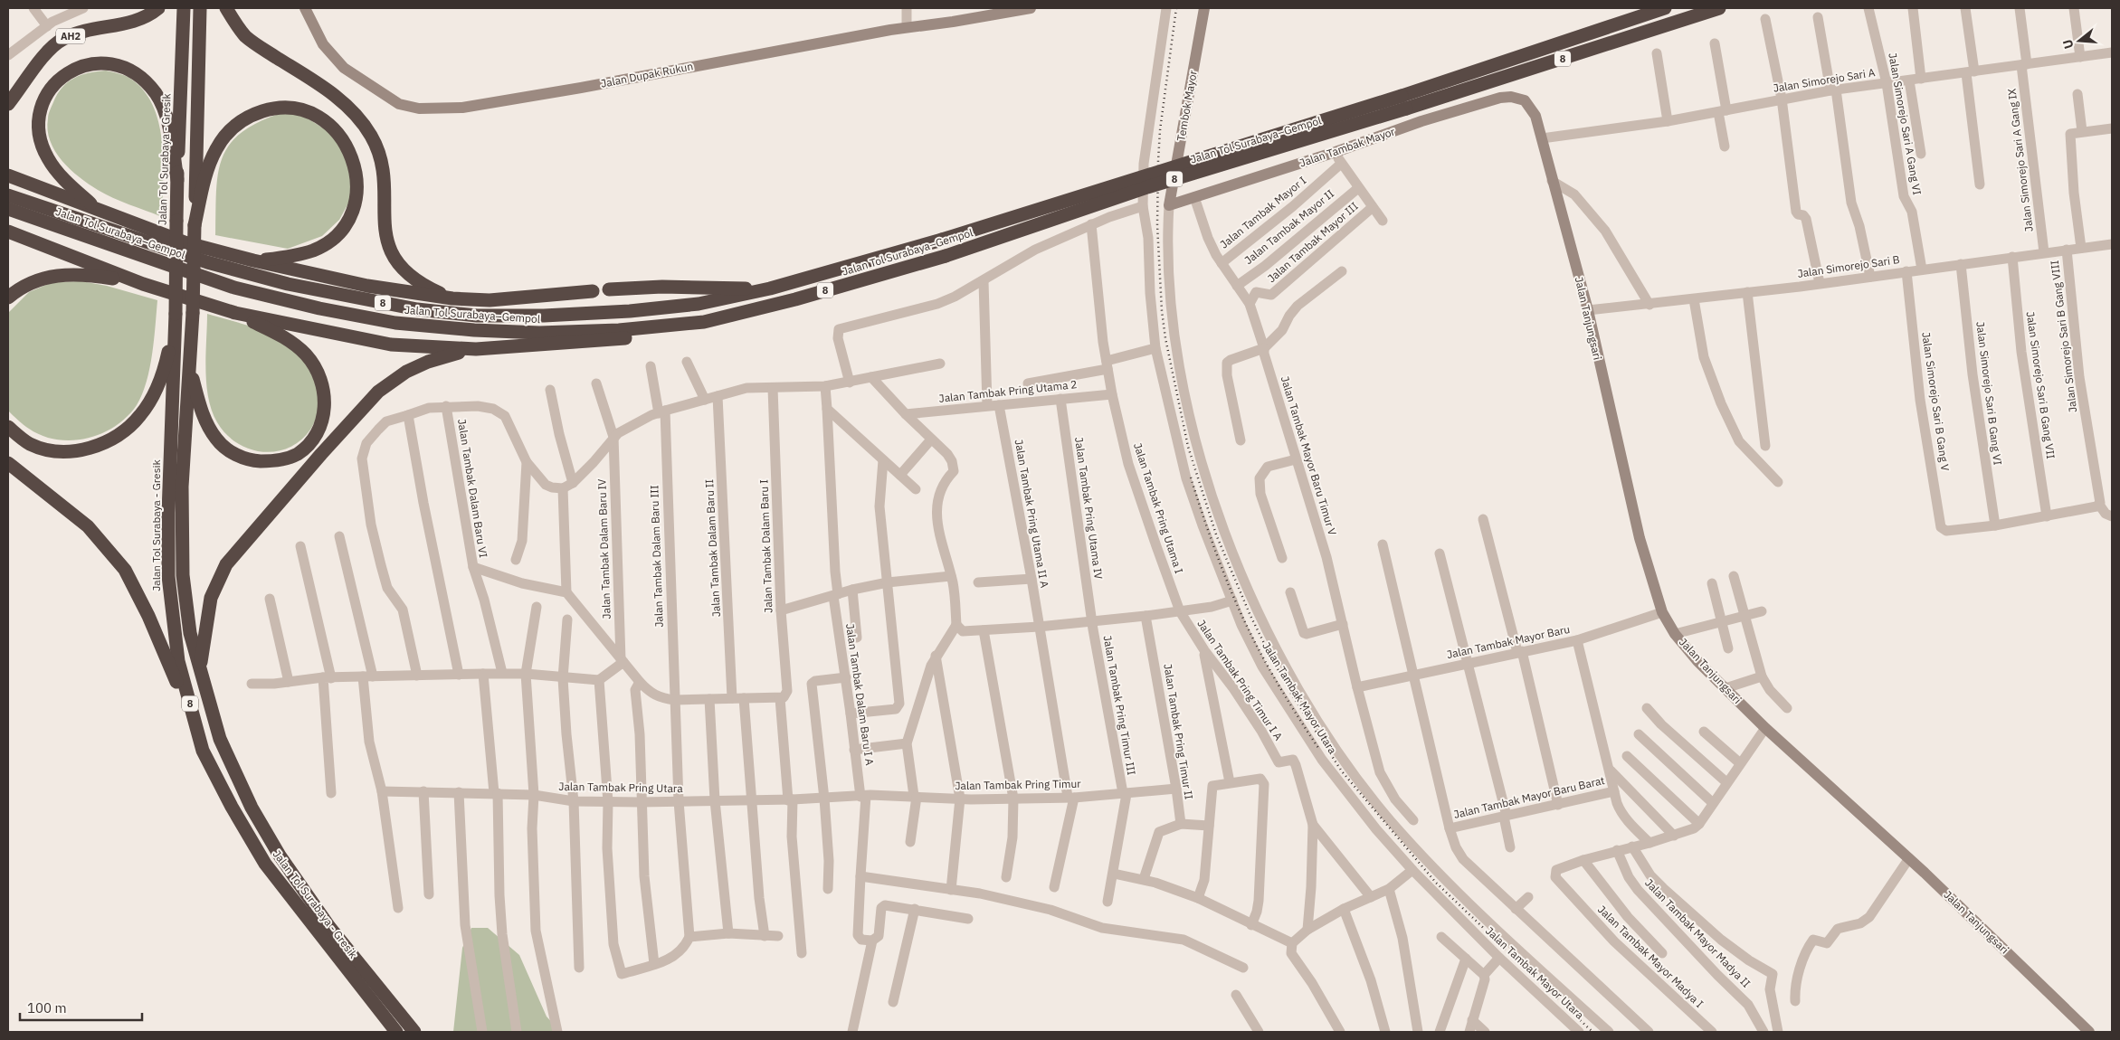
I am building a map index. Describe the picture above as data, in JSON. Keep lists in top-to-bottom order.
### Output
{
  "streets": {
    "highway": [
      "AH2",
      "8",
      "Jalan Tol Surabaya–Gempol",
      "Jalan Tol Surabaya - Gresik"
    ],
    "main road": [
      "Jalan Dupak Rukun",
      "Tembok Mayor",
      "Jalan Tambak Mayor",
      "Jalan Tanjungsari"
    ],
    "street": [
      "Jalan Simorejo Sari A",
      "Jalan Simorejo Sari A Gang VI",
      "Jalan Simorejo Sari A Gang IX",
      "Jalan Tambak Mayor I",
      "Jalan Tambak Mayor II",
      "Jalan Tambak Mayor III",
      "Jalan Simorejo Sari B",
      "Jalan Simorejo Sari B Gang VIII",
      "Jalan Simorejo Sari B Gang VII",
      "Jalan Tambak Pring Utama 2",
      "Jalan Simorejo Sari B Gang VI",
      "Jalan Simorejo Sari B Gang V",
      "Jalan Tambak Mayor Baru Timur V",
      "Jalan Tambak Dalam Baru VI",
      "Jalan Tambak Pring Utama IV",
      "Jalan Tambak Pring Utama I",
      "Jalan Tambak Pring Utama II A",
      "Jalan Tambak Dalam Baru I",
      "Jalan Tambak Dalam Baru II",
      "Jalan Tambak Dalam Baru IV",
      "Jalan Tambak Dalam Baru III",
      "Jalan Tambak Mayor Baru",
      "Jalan Tambak Pring Timur I A",
      "Jalan Tambak Dalam Baru I A",
      "Jalan Tambak Mayor Utara",
      "Jalan Tambak Pring Timur III",
      "Jalan Tambak Pring Timur II",
      "Jalan Tambak Pring Timur",
      "Jalan Tambak Pring Utara",
      "Jalan Tambak Mayor Baru Barat",
      "Jalan Tambak Mayor Madya II",
      "Jalan Tambak Mayor Madya I"
    ]
  },
  "crossings": [
    ["Jalan Simorejo Sari A", "Jalan Simorejo Sari A Gang VI"],
    ["Jalan Simorejo Sari A", "Jalan Simorejo Sari A Gang IX"],
    ["Jalan Simorejo Sari A", "Jalan Tanjungsari"],
    ["Jalan Simorejo Sari A Gang VI", "Jalan Simorejo Sari B"],
    ["Jalan Tambak Mayor", "Jalan Tanjungsari"],
    ["Jalan Tambak Mayor", "Jalan Tambak Mayor Baru Timur V"],
    ["Jalan Simorejo Sari A Gang IX", "Jalan Simorejo Sari B"],
    ["Jalan Tambak Mayor I", "Jalan Tambak Mayor Baru Timur V"],
    ["Jalan Tambak Mayor II", "Jalan Tambak Mayor Baru Timur V"],
    ["Jalan Tambak Mayor III", "Jalan Tambak Mayor Baru Timur V"],
    ["Jalan Simorejo Sari B", "Jalan Tanjungsari"],
    ["Jalan Simorejo Sari B", "Jalan Simorejo Sari B Gang VIII"],
    ["Jalan Simorejo Sari B", "Jalan Simorejo Sari B Gang VII"],
    ["Jalan Simorejo Sari B", "Jalan Simorejo Sari B Gang VI"],
    ["Jalan Simorejo Sari B", "Jalan Simorejo Sari B Gang V"],
    ["Jalan Tanjungsari", "Jalan Tambak Mayor Baru"],
    ["Jalan Tambak Pring Utama 2", "Jalan Tambak Pring Utama IV"],
    ["Jalan Tambak Pring Utama 2", "Jalan Tambak Pring Utama I"],
    ["Jalan Tambak Pring Utama 2", "Jalan Tambak Pring Utama II A"],
    ["Jalan Simorejo Sari B Gang VI", "Jalan Simorejo Sari B Gang V"],
    ["Jalan Tambak Mayor Baru Timur V", "Jalan Tambak Mayor Baru"],
    ["Jalan Tambak Pring Utama IV", "Jalan Tambak Pring Timur III"],
    ["Jalan Tambak Pring Utama I", "Jalan Tambak Pring Timur I A"],
    ["Jalan Tambak Pring Utama II A", "Jalan Tambak Pring Timur"],
    ["Jalan Tambak Dalam Baru III", "Jalan Tambak Pring Utara"],
    ["Jalan Tambak Dalam Baru I A", "Jalan Tambak Pring Timur"],
    ["Jalan Tambak Dalam Baru I A", "Jalan Tambak Pring Utara"],
    ["Jalan Tambak Pring Timur III", "Jalan Tambak Pring Timur"],
    ["Jalan Tambak Pring Timur II", "Jalan Tambak Pring Timur"],
    ["Jalan Tambak Pring Timur", "Jalan Tambak Pring Utara"]
  ],
  "scale_bar": "100 m",
  "north": "left"
}
